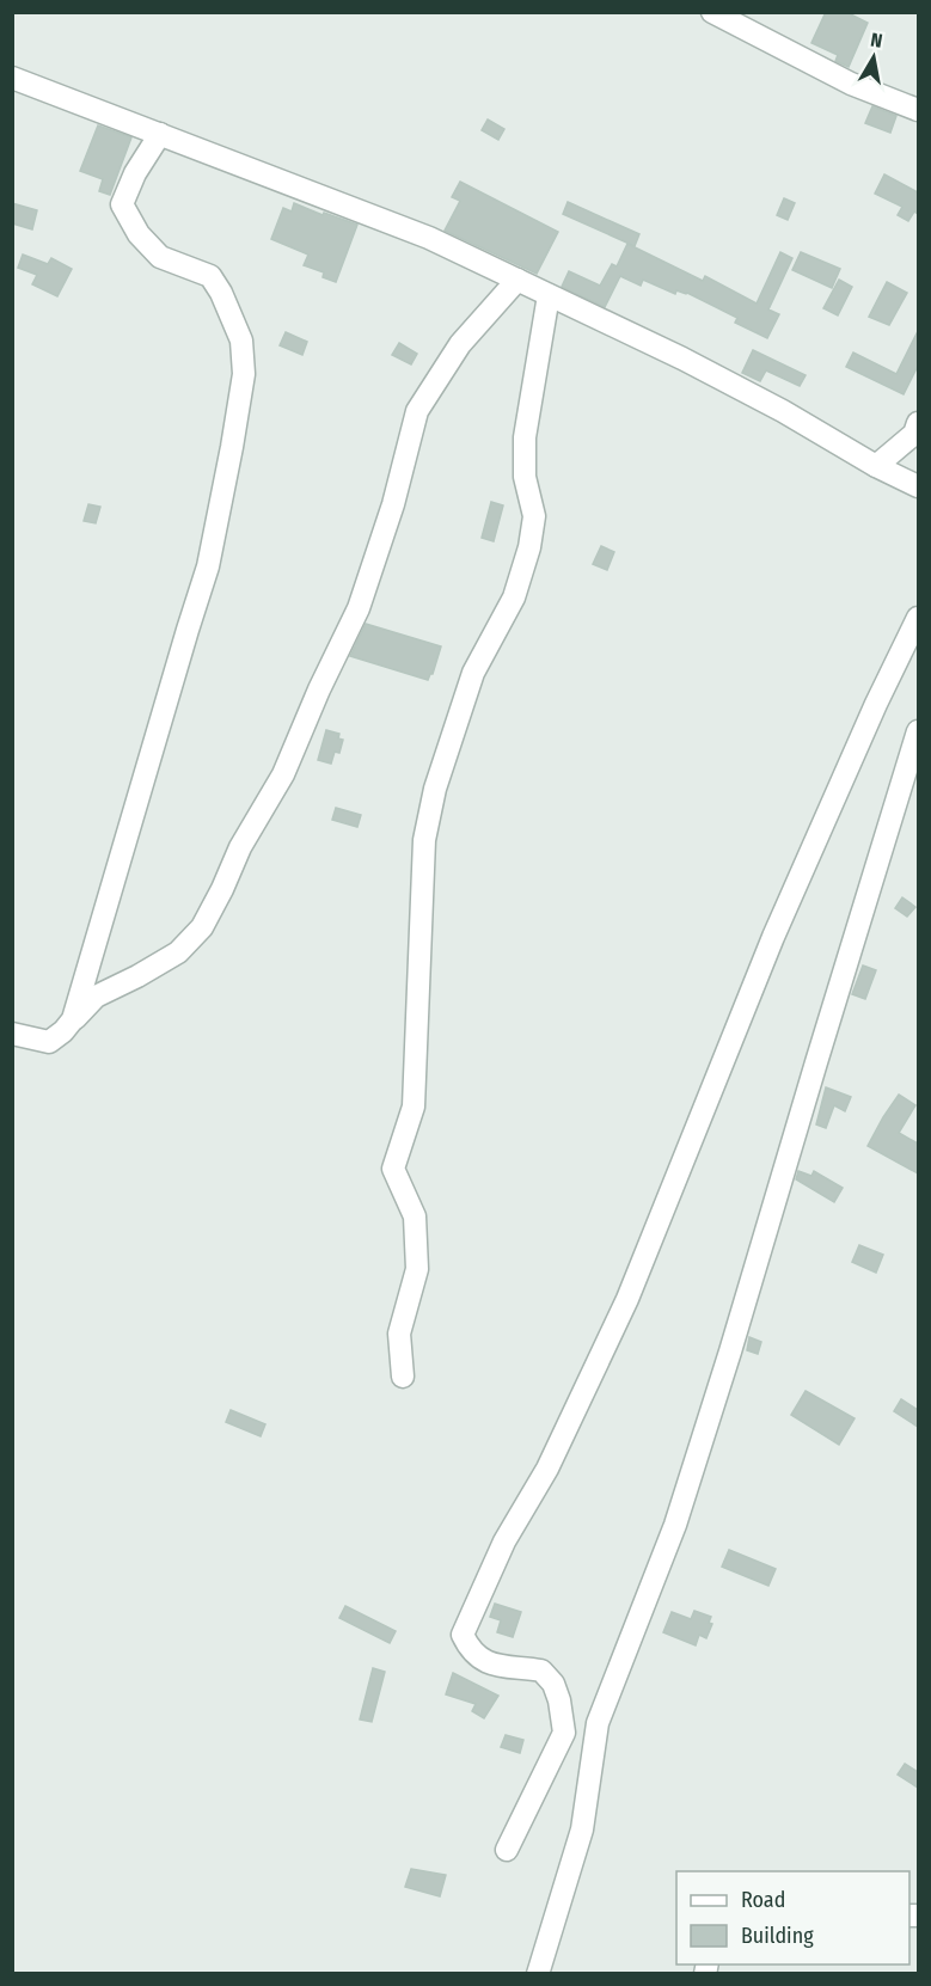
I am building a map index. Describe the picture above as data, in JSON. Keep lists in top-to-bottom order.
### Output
{
  "legend": ["Road", "Building"],
  "north": "top"
}
